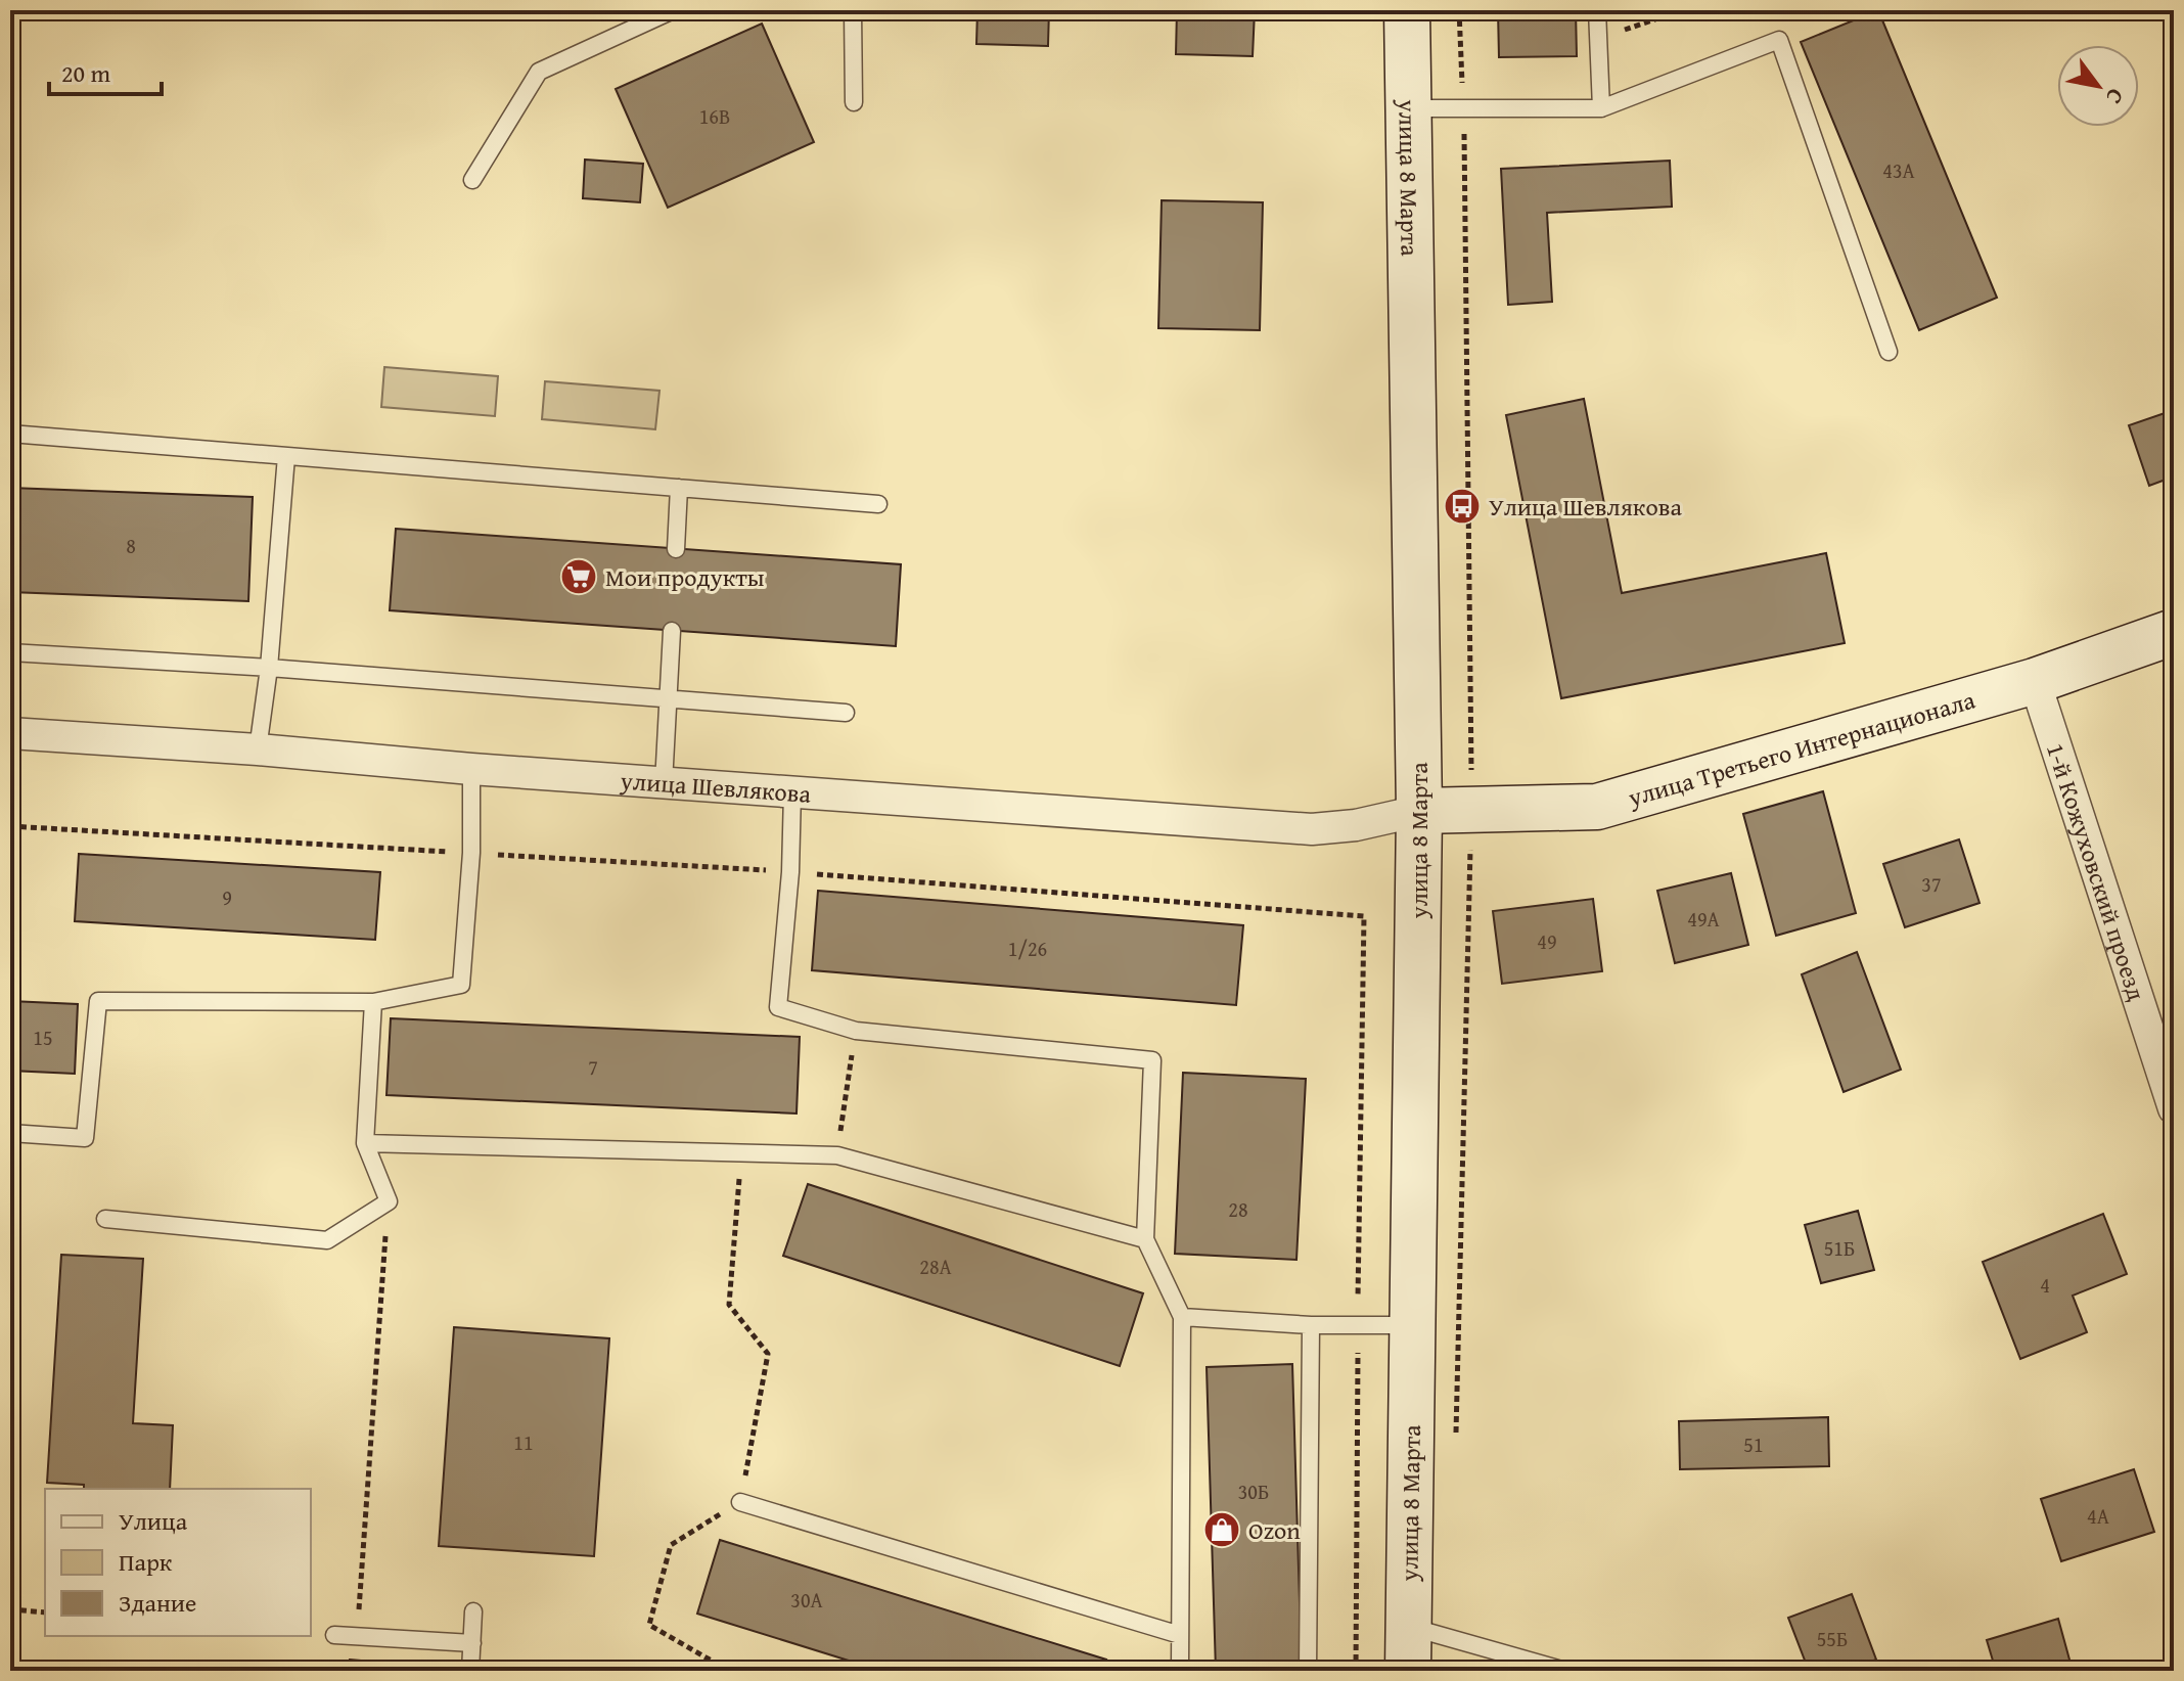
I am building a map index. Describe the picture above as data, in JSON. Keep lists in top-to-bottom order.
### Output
{
  "streets": {
    "street": [
      "улица 8 Марта",
      "улица Третьего Интернационала",
      "улица Шевлякова",
      "1-й Кожуховский проезд"
    ]
  },
  "crossings": [
    ["улица 8 Марта", "улица Третьего Интернационала"],
    ["улица 8 Марта", "улица Шевлякова"],
    ["улица Третьего Интернационала", "улица Шевлякова"],
    ["улица Третьего Интернационала", "1-й Кожуховский проезд"]
  ],
  "places": {
    "bus stop": ["Улица Шевлякова"],
    "supermarket": ["Мои продукты"],
    "shop": ["Ozon"]
  },
  "house_numbers": [
    "16В",
    "43А",
    "8",
    "37",
    "9",
    "49А",
    "49",
    "1/26",
    "15",
    "7",
    "28",
    "51Б",
    "28А",
    "4",
    "11",
    "51",
    "30Б",
    "4А",
    "30А",
    "55Б"
  ],
  "legend": ["Улица", "Парк", "Здание"],
  "scale_bar": "20 m",
  "north": "bottom right"
}
